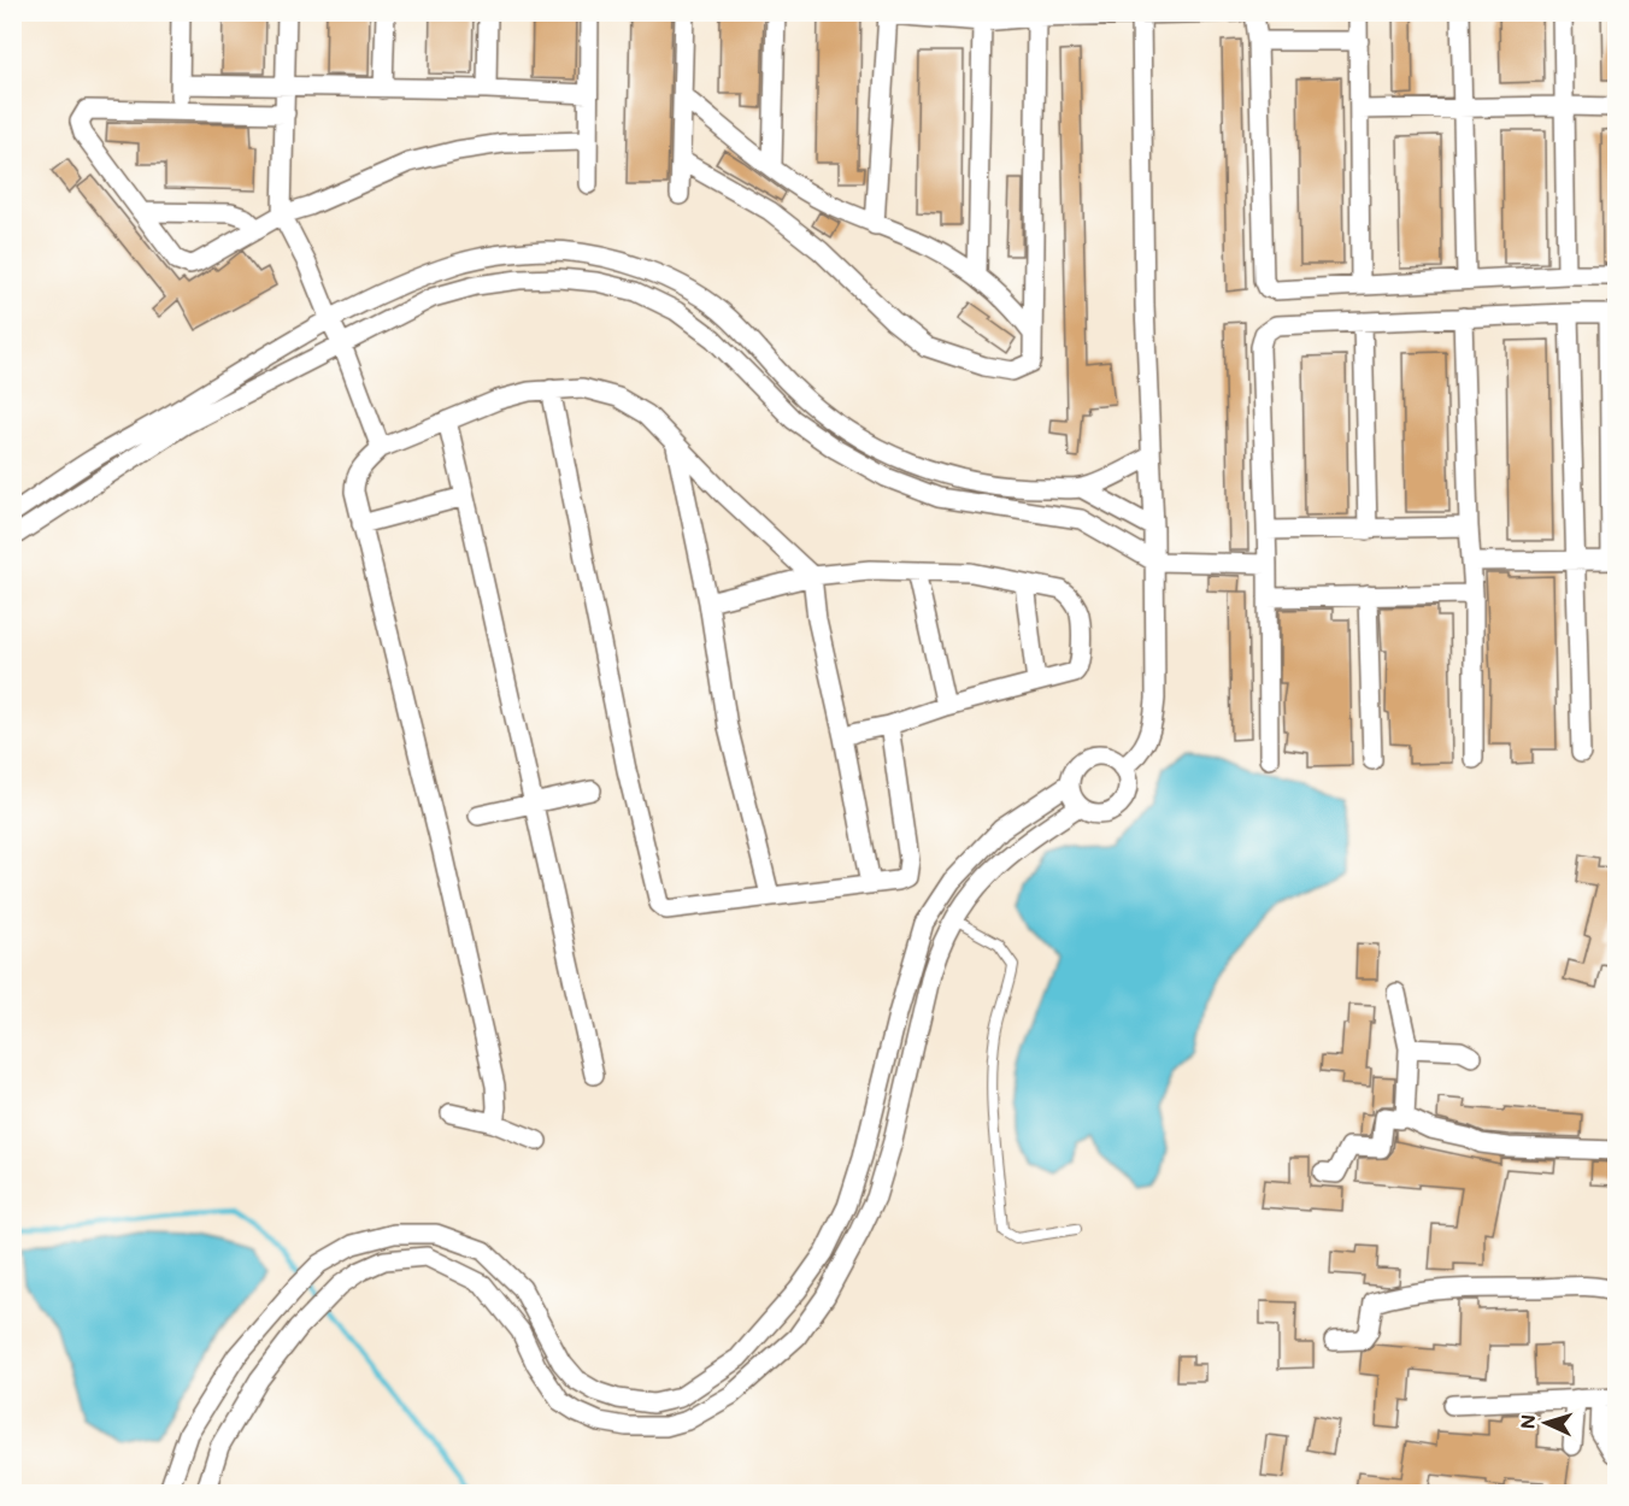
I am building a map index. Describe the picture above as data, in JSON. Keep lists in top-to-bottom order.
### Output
{
  "north": "left"
}
